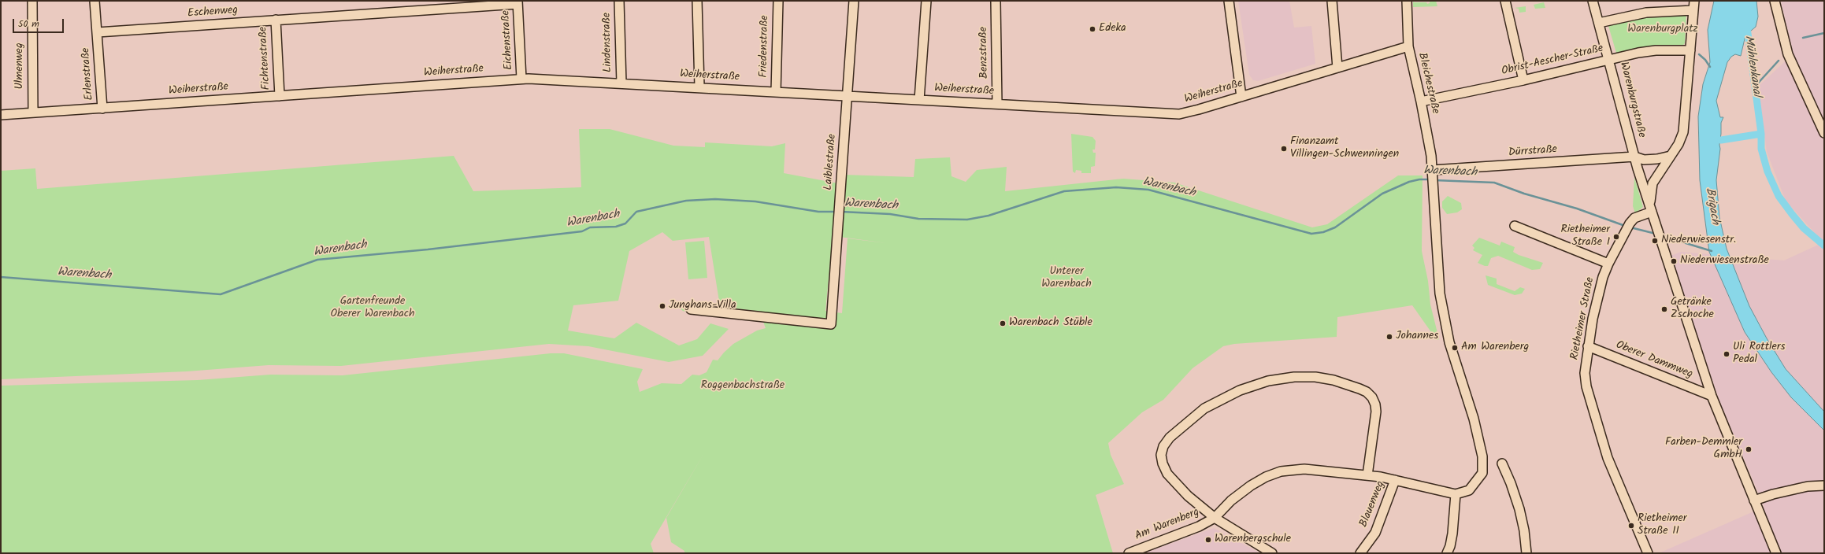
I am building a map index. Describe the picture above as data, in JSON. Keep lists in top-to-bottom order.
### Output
{
  "streets": {
    "street": [
      "Eschenweg",
      "Eichenstraße",
      "Lindenstraße",
      "Friedenstraße",
      "Benzstraße",
      "Fichtenstraße",
      "Obrist-Aescher-Straße",
      "Ulmenweg",
      "Weiherstraße",
      "Erlenstraße",
      "Bleichestraße",
      "Warenburgstraße",
      "Dürrstraße",
      "Laiblestraße",
      "Rietheimer Straße",
      "Oberer Dammweg",
      "Blauenweg",
      "Am Warenberg"
    ]
  },
  "crossings": [
    ["Eschenweg", "Eichenstraße"],
    ["Eschenweg", "Fichtenstraße"],
    ["Eschenweg", "Erlenstraße"],
    ["Eichenstraße", "Weiherstraße"],
    ["Lindenstraße", "Weiherstraße"],
    ["Friedenstraße", "Weiherstraße"],
    ["Benzstraße", "Weiherstraße"],
    ["Fichtenstraße", "Weiherstraße"],
    ["Obrist-Aescher-Straße", "Bleichestraße"],
    ["Obrist-Aescher-Straße", "Warenburgstraße"],
    ["Ulmenweg", "Weiherstraße"],
    ["Weiherstraße", "Erlenstraße"],
    ["Weiherstraße", "Bleichestraße"],
    ["Weiherstraße", "Laiblestraße"],
    ["Bleichestraße", "Dürrstraße"],
    ["Warenburgstraße", "Dürrstraße"],
    ["Warenburgstraße", "Rietheimer Straße"],
    ["Rietheimer Straße", "Oberer Dammweg"],
    ["Blauenweg", "Am Warenberg"]
  ],
  "water": ["Mühlenkanal", "Warenbach", "Brigach"],
  "parks": [
    "Warenburgplatz",
    "Unterer Warenbach",
    "Gartenfreunde Oberer Warenbach",
    "Roggenbachstraße"
  ],
  "places": [
    "Edeka",
    "Finanzamt Villingen-Schwenningen",
    "Rietheimer Straße I",
    "Niederwiesenstr.",
    "Niederwiesenstraße",
    "Junghans-Villa",
    "Getränke Zschoche",
    "Warenbach Stüble",
    "Johannes",
    "Am Warenberg",
    "Uli Rottlers Pedal",
    "Farben-Demmler GmbH",
    "Rietheimer Straße II",
    "Warenbergschule"
  ],
  "scale_bar": "50 m"
}
